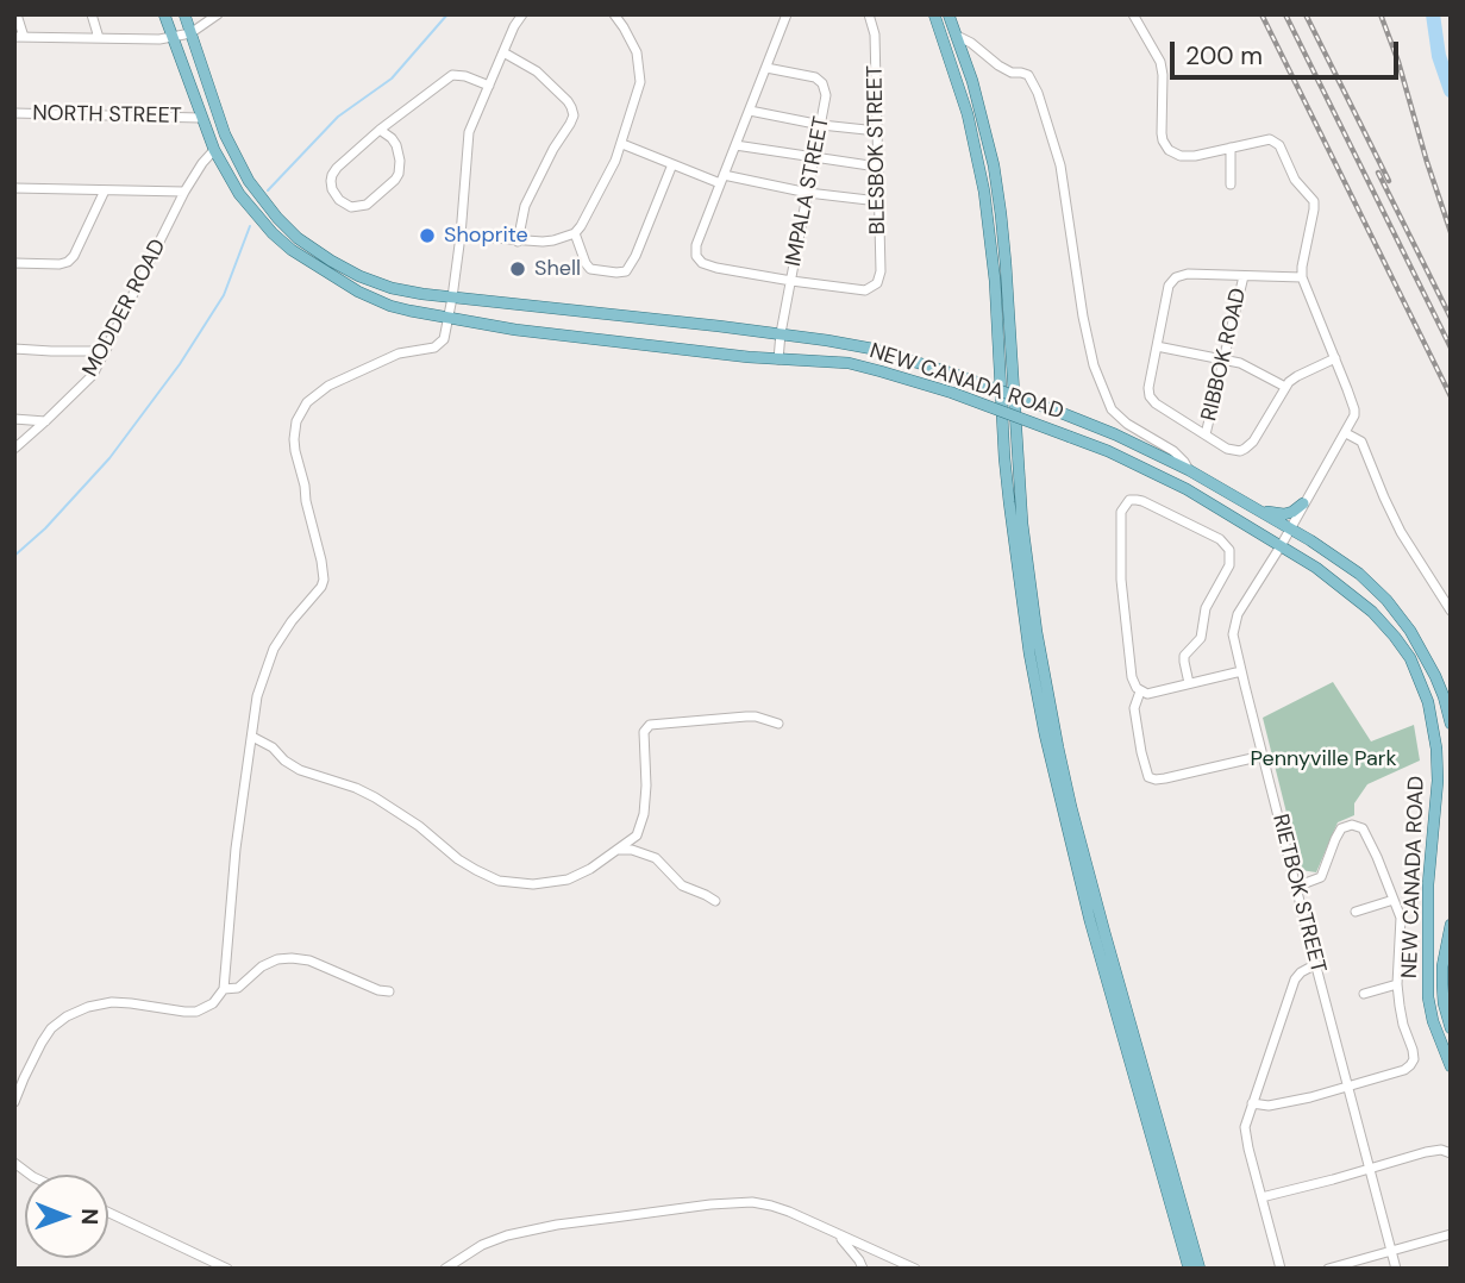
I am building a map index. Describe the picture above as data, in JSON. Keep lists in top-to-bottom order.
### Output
{
  "streets": {
    "main road": ["NEW CANADA ROAD"],
    "street": [
      "NORTH STREET",
      "BLESBOK STREET",
      "IMPALA STREET",
      "MODDER ROAD",
      "RIBBOK ROAD",
      "RIETBOK STREET"
    ]
  },
  "crossings": [
    ["NORTH STREET", "NEW CANADA ROAD"],
    ["BLESBOK STREET", "IMPALA STREET"],
    ["IMPALA STREET", "NEW CANADA ROAD"],
    ["MODDER ROAD", "NEW CANADA ROAD"],
    ["NEW CANADA ROAD", "RIETBOK STREET"]
  ],
  "parks": ["Pennyville Park"],
  "places": ["Shoprite", "Shell"],
  "scale_bar": "200 m",
  "north": "right"
}
